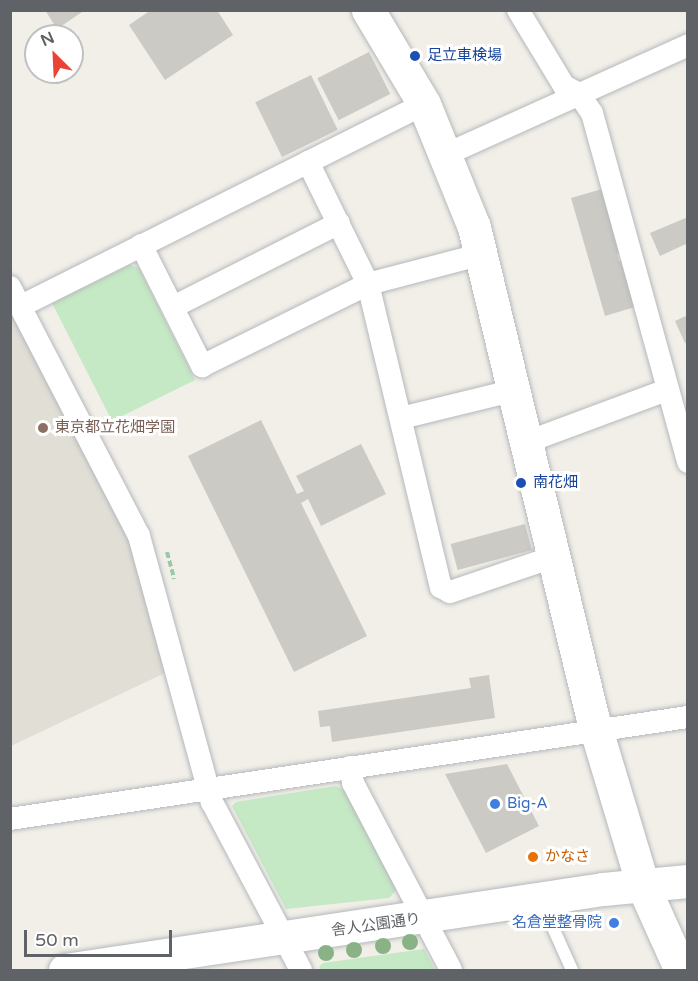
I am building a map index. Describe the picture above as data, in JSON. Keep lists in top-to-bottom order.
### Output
{
  "streets": {
    "street": ["舎人公園通り"]
  },
  "places": [
    "足立車検場",
    "東京都立花畑学園",
    "南花畑",
    "Big-A",
    "かなさ",
    "名倉堂整骨院"
  ],
  "scale_bar": "50 m",
  "north": "top left"
}
